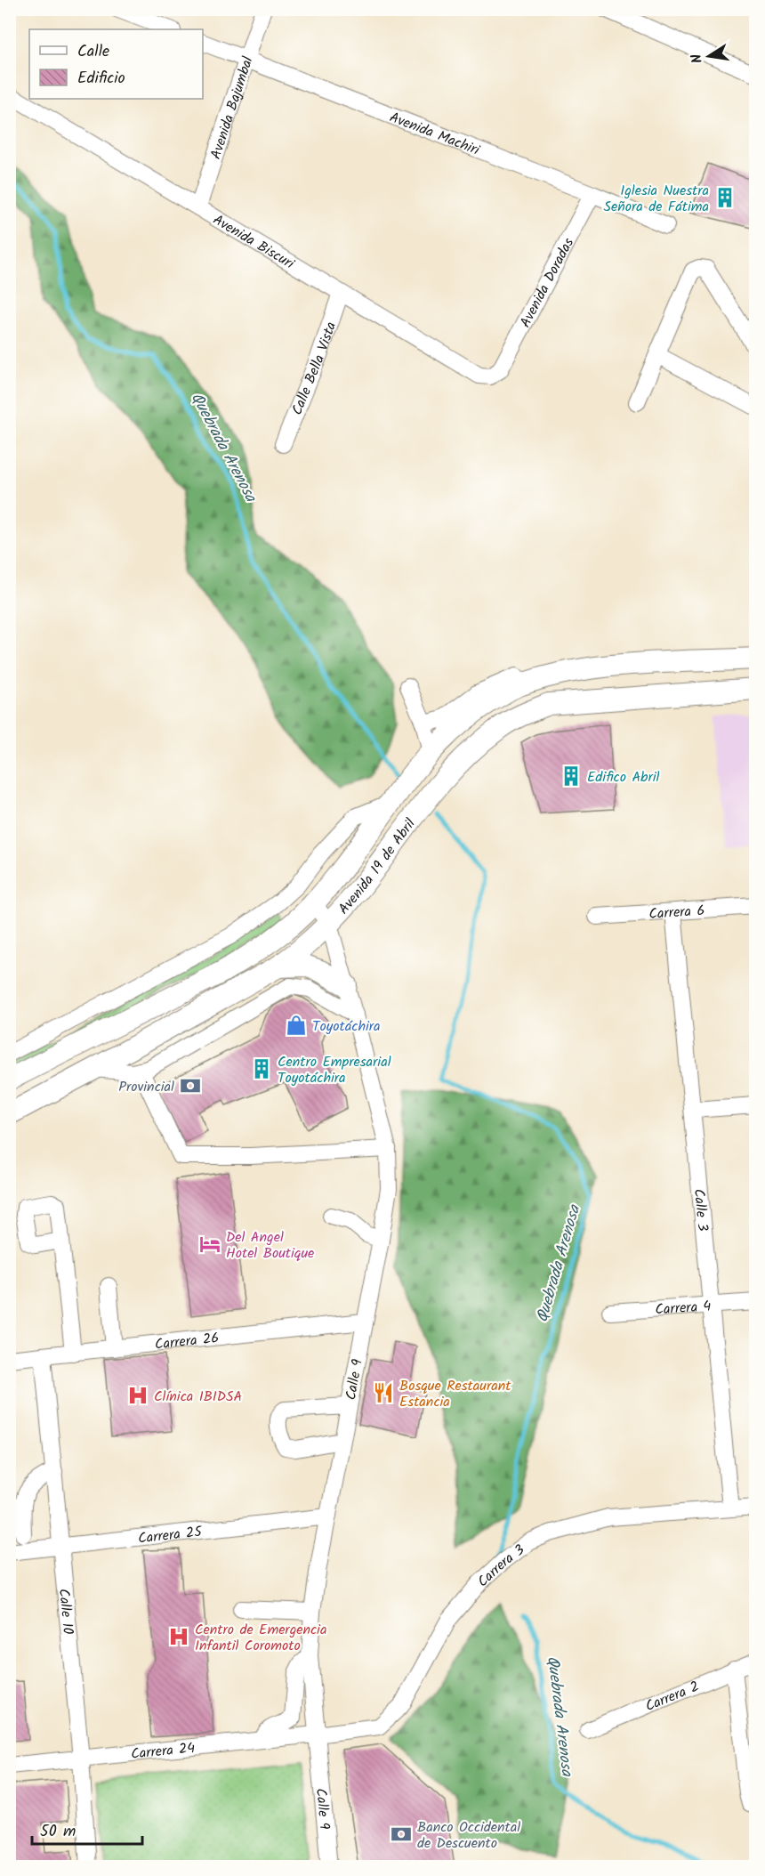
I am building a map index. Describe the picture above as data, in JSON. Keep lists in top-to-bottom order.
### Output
{
  "streets": {
    "main road": ["Avenida 19 de Abril"],
    "street": [
      "Avenida Bajumbal",
      "Avenida Machiri",
      "Avenida Biscuri",
      "Avenida Doradas",
      "Calle Bella Vista",
      "Carrera 6",
      "Calle 3",
      "Carrera 4",
      "Carrera 26",
      "Calle 9",
      "Carrera 25",
      "Carrera 3",
      "Calle 10",
      "Carrera 2",
      "Carrera 24"
    ]
  },
  "crossings": [
    ["Avenida Bajumbal", "Avenida Machiri"],
    ["Avenida Bajumbal", "Avenida Biscuri"],
    ["Avenida Machiri", "Avenida Doradas"],
    ["Avenida Biscuri", "Avenida Doradas"],
    ["Avenida Biscuri", "Calle Bella Vista"],
    ["Avenida 19 de Abril", "Calle 9"],
    ["Carrera 6", "Calle 3"],
    ["Calle 3", "Carrera 4"],
    ["Calle 3", "Carrera 3"],
    ["Carrera 26", "Calle 9"],
    ["Carrera 26", "Calle 10"],
    ["Calle 9", "Carrera 25"],
    ["Calle 9", "Carrera 3"],
    ["Calle 9", "Carrera 24"],
    ["Carrera 25", "Calle 10"],
    ["Carrera 3", "Carrera 24"],
    ["Calle 10", "Carrera 24"]
  ],
  "water": ["Quebrada Arenosa"],
  "places": {
    "building": ["Iglesia Nuestra Señora de Fátima", "Edifico Abril", "Centro Empresarial Toyotáchira"],
    "shop": ["Toyotáchira"],
    "bank": ["Provincial", "Banco Occidental de Descuento"],
    "hotel": ["Del Angel Hotel Boutique"],
    "restaurant": ["Bosque Restaurant Estancia"],
    "hospital": ["Clínica IBIDSA", "Centro de Emergencia Infantil Coromoto"]
  },
  "legend": ["Calle", "Edificio"],
  "scale_bar": "50 m",
  "north": "left"
}
